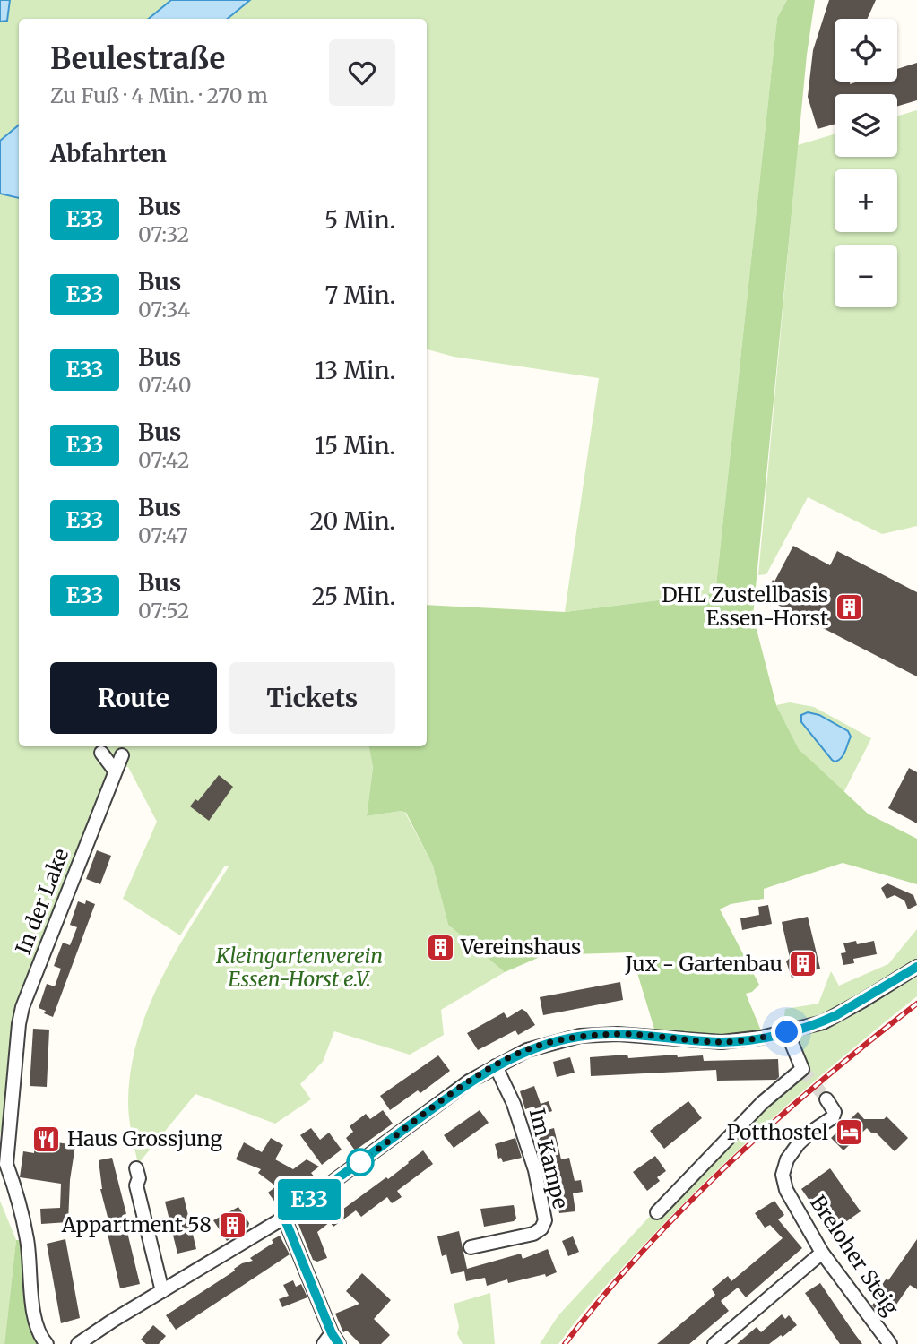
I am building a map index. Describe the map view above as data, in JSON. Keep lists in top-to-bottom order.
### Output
{
  "streets": {
    "street": ["In der Lake", "Im Kampe", "Breloher Steig"]
  },
  "parks": ["Kleingartenverein Essen-Horst e.V."],
  "places": {
    "building": [
      "DHL Zustellbasis Essen-Horst",
      "Vereinshaus",
      "Jux - Gartenbau",
      "Appartment 58"
    ],
    "hotel": ["Potthostel"],
    "restaurant": ["Haus Grossjung"]
  },
  "lines": ["bus line E33"],
  "page": {
    "on_map": "E33",
    "map_buttons": ["+", "−"],
    "heading": [
      ["Beulestraße", "Zu Fuß · 4 Min. · 270 m"],
      "Abfahrten"
    ],
    "list": [
      {
        "mark": "E33",
        "name": "Bus",
        "note": "07:32",
        "value": "5 Min."
      },
      {
        "mark": "E33",
        "name": "Bus",
        "note": "07:34",
        "value": "7 Min."
      },
      {
        "mark": "E33",
        "name": "Bus",
        "note": "07:40",
        "value": "13 Min."
      },
      {
        "mark": "E33",
        "name": "Bus",
        "note": "07:42",
        "value": "15 Min."
      },
      {
        "mark": "E33",
        "name": "Bus",
        "note": "07:47",
        "value": "20 Min."
      },
      {
        "mark": "E33",
        "name": "Bus",
        "note": "07:52",
        "value": "25 Min."
      }
    ],
    "buttons": ["Route", "Tickets"]
  }
}
